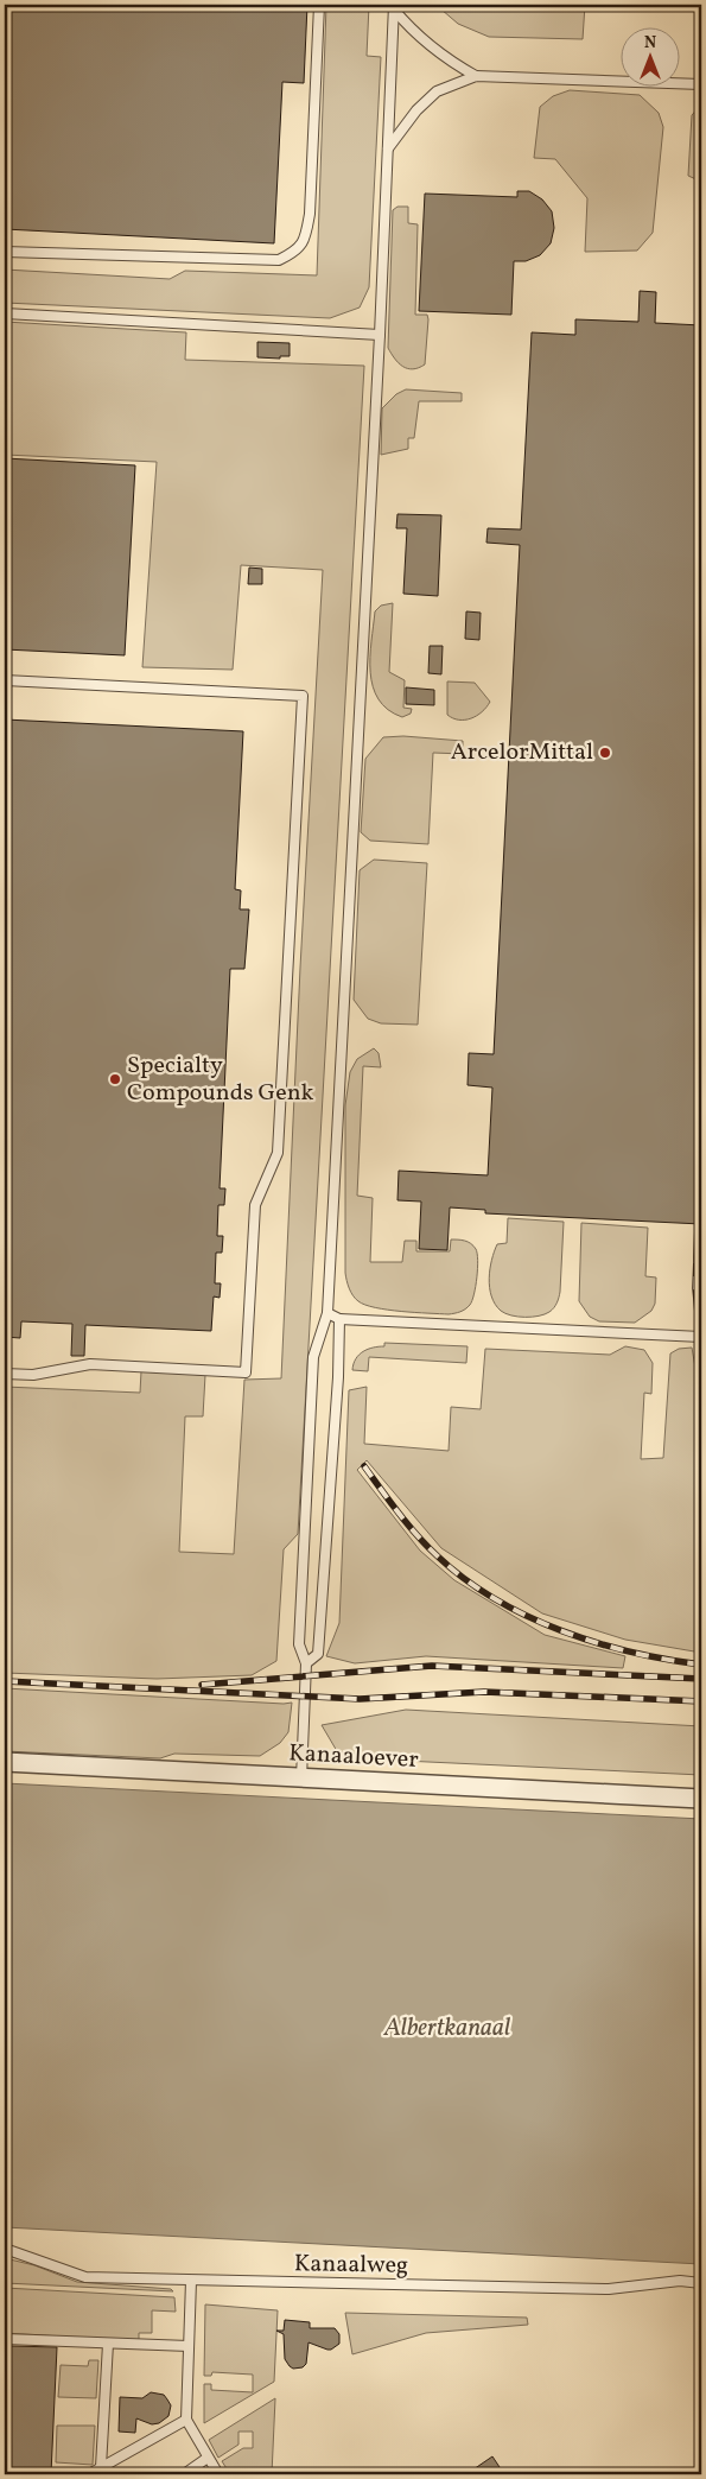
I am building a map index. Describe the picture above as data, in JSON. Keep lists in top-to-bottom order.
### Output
{
  "streets": {
    "street": ["Kanaaloever"],
    "lane": ["Kanaalweg"]
  },
  "water": ["Albertkanaal"],
  "places": ["ArcelorMittal", "Specialty Compounds Genk"],
  "north": "top"
}
